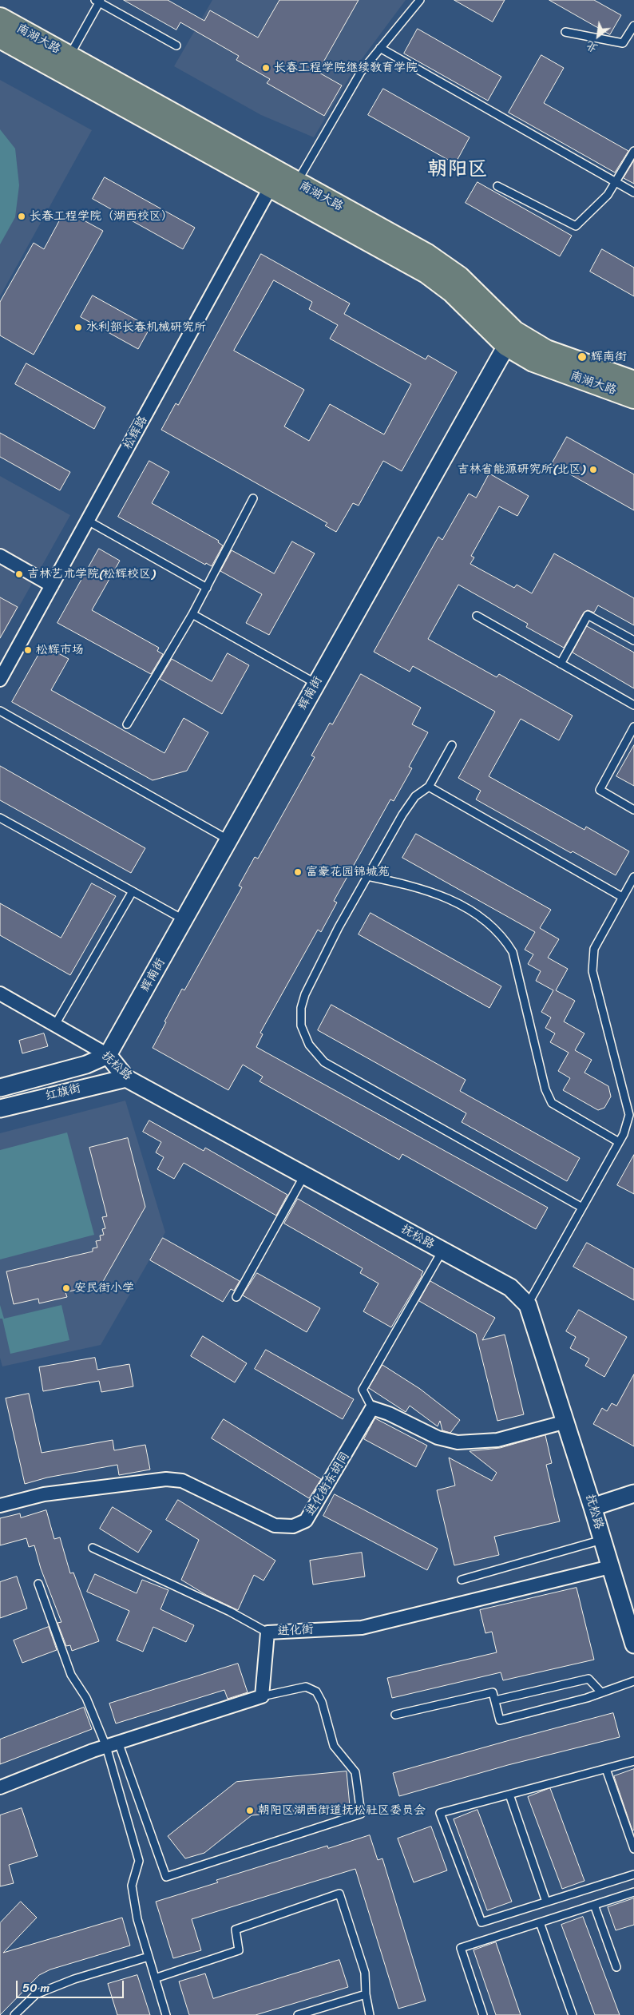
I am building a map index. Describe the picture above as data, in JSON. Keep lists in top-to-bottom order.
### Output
{
  "streets": {
    "main road": ["南湖大路"],
    "street": [
      "松辉路",
      "辉南街",
      "抚松路",
      "红旗街",
      "进化街东胡同",
      "进化街"
    ]
  },
  "crossings": [
    ["南湖大路", "松辉路"],
    ["南湖大路", "辉南街"],
    ["辉南街", "抚松路"],
    ["辉南街", "红旗街"],
    ["抚松路", "红旗街"],
    ["抚松路", "进化街"]
  ],
  "districts": ["朝阳区"],
  "places": [
    "长春工程学院继续教育学院",
    "长春工程学院（湖西校区）",
    "水利部长春机械研究所",
    "辉南街",
    "吉林省能源研究所(北区)",
    "吉林艺术学院(松辉校区)",
    "松辉市场",
    "富豪花园锦城苑",
    "安民街小学",
    "朝阳区湖西街道抚松社区委员会"
  ],
  "scale_bar": "50 m",
  "north": "bottom left"
}
